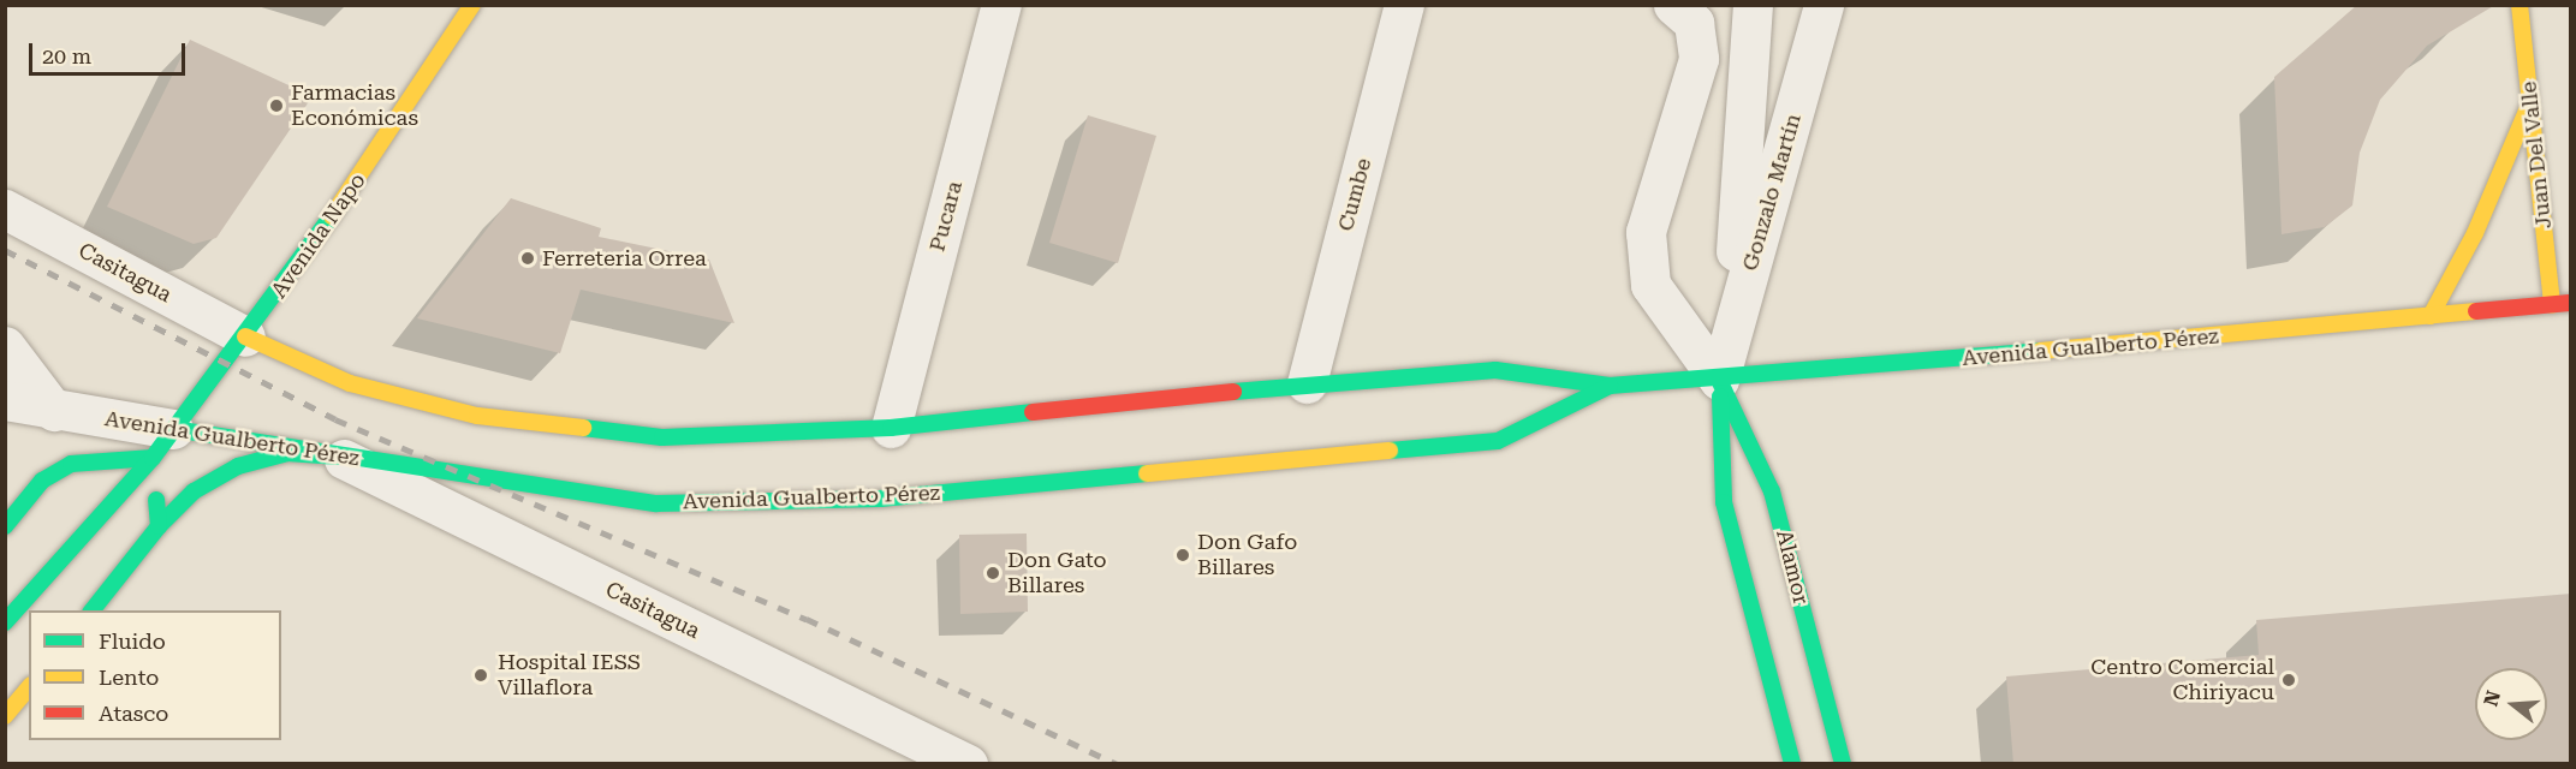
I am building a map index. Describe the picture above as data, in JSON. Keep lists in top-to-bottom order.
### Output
{
  "streets": {
    "main road": [
      "Juan Del Valle",
      "Avenida Napo",
      "Avenida Gualberto Pérez",
      "Alamor"
    ],
    "street": [
      "Gonzalo Martín",
      "Cumbe",
      "Pucara",
      "Casitagua"
    ]
  },
  "crossings": [
    ["Juan Del Valle", "Avenida Gualberto Pérez"],
    ["Gonzalo Martín", "Avenida Gualberto Pérez"],
    ["Gonzalo Martín", "Alamor"],
    ["Cumbe", "Avenida Gualberto Pérez"],
    ["Pucara", "Avenida Gualberto Pérez"],
    ["Avenida Napo", "Casitagua"],
    ["Avenida Napo", "Avenida Gualberto Pérez"],
    ["Casitagua", "Avenida Gualberto Pérez"],
    ["Avenida Gualberto Pérez", "Alamor"]
  ],
  "places": [
    "Farmacias Económicas",
    "Ferreteria Orrea",
    "Don Gafo Billares",
    "Don Gato Billares",
    "Hospital IESS Villaflora",
    "Centro Comercial Chiriyacu"
  ],
  "legend": ["Fluido", "Lento", "Atasco"],
  "scale_bar": "20 m",
  "north": "left"
}
